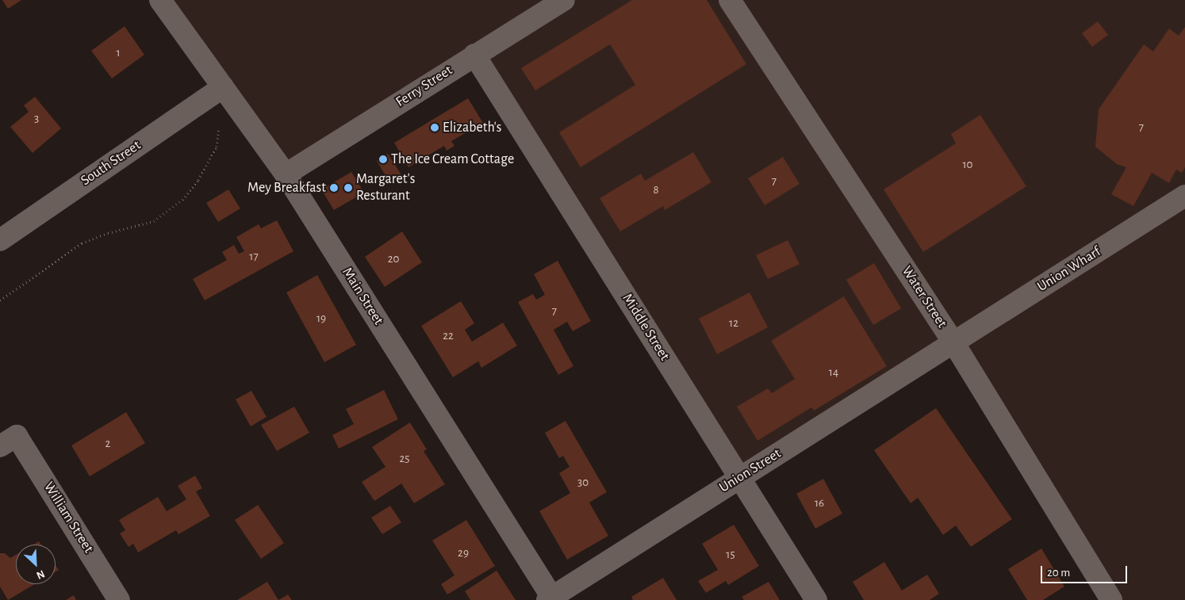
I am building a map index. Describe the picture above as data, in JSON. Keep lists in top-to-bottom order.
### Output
{
  "streets": {
    "street": [
      "Ferry Street",
      "South Street",
      "Union Wharf",
      "Main Street",
      "Water Street",
      "Middle Street",
      "Union Street",
      "William Street"
    ]
  },
  "crossings": [
    ["Ferry Street", "Main Street"],
    ["Ferry Street", "Middle Street"],
    ["South Street", "Main Street"],
    ["Union Wharf", "Water Street"],
    ["Union Wharf", "Union Street"],
    ["Main Street", "Union Street"],
    ["Water Street", "Union Street"],
    ["Middle Street", "Union Street"]
  ],
  "places": [
    "Elizabeth's",
    "The Ice Cream Cottage",
    "Mey Breakfast",
    "Margaret's Resturant"
  ],
  "house_numbers": [
    "1",
    "3",
    "7",
    "10",
    "7",
    "8",
    "17",
    "20",
    "7",
    "19",
    "12",
    "22",
    "14",
    "2",
    "25",
    "30",
    "16",
    "29",
    "15"
  ],
  "scale_bar": "20 m",
  "north": "bottom right"
}
